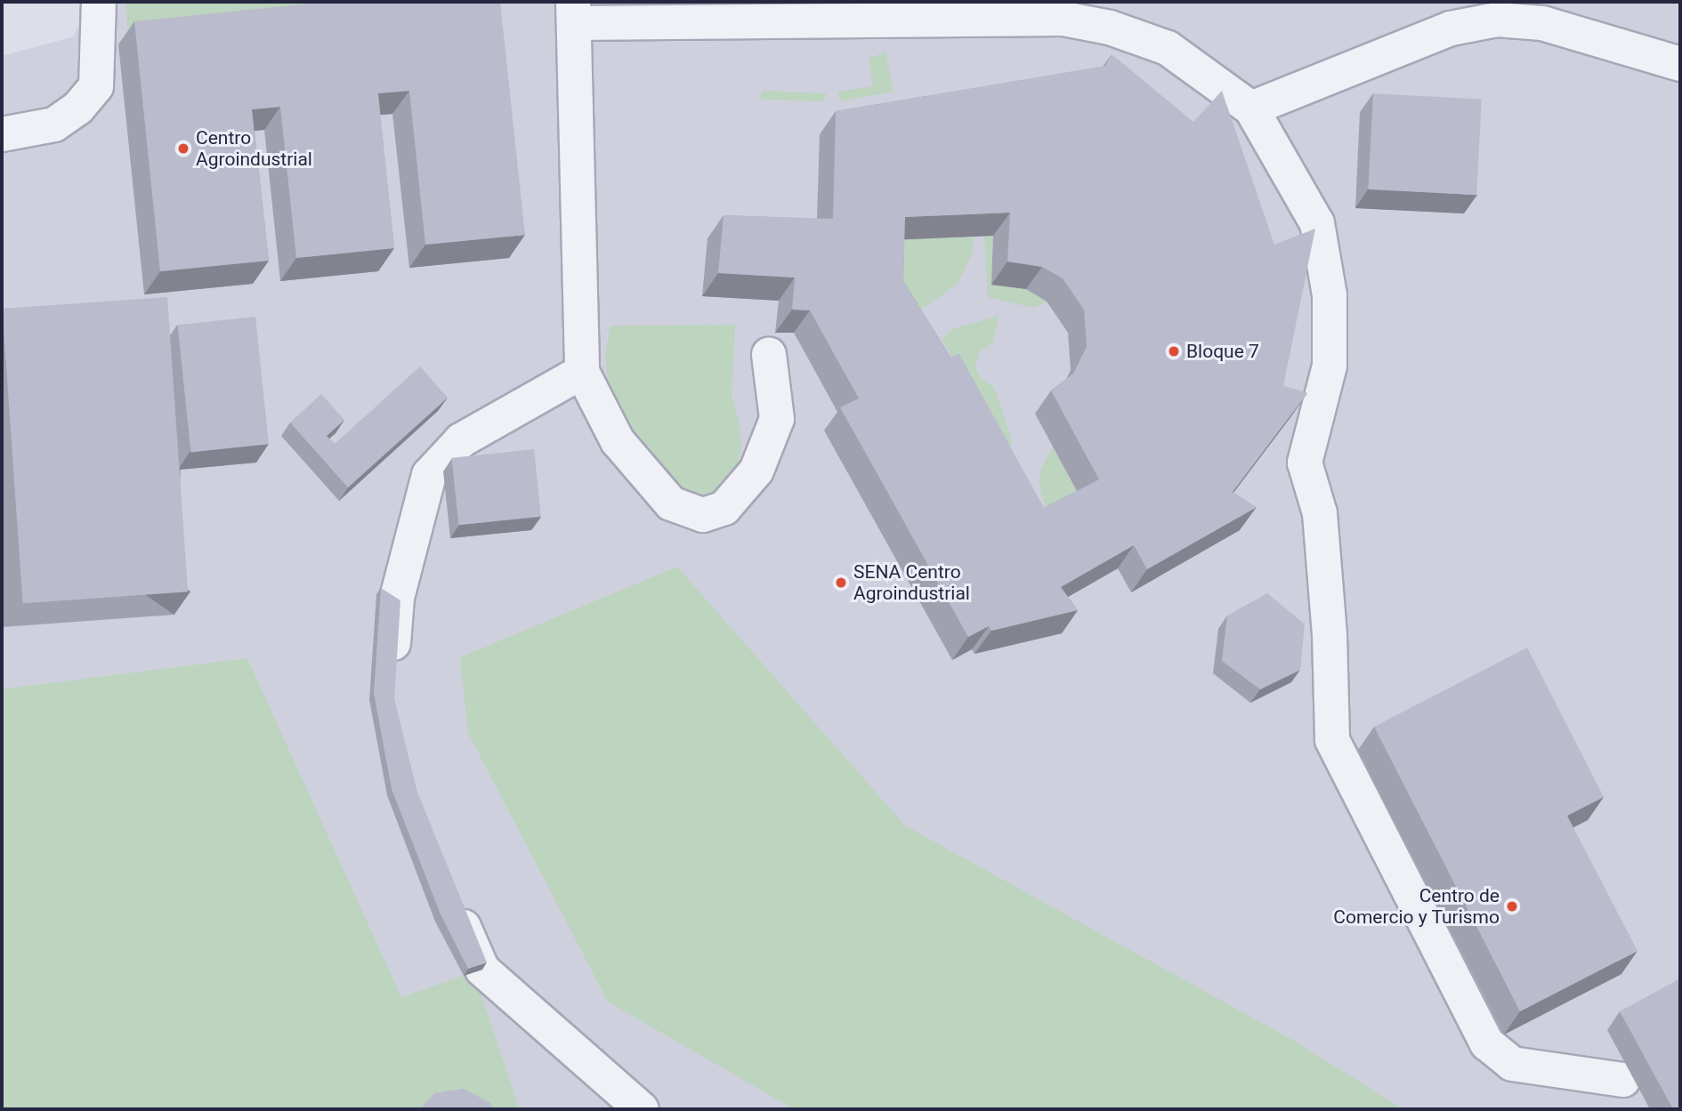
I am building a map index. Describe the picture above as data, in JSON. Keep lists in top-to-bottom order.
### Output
{
  "places": [
    "Centro Agroindustrial",
    "Bloque 7",
    "SENA Centro Agroindustrial",
    "Centro de Comercio y Turismo"
  ]
}
